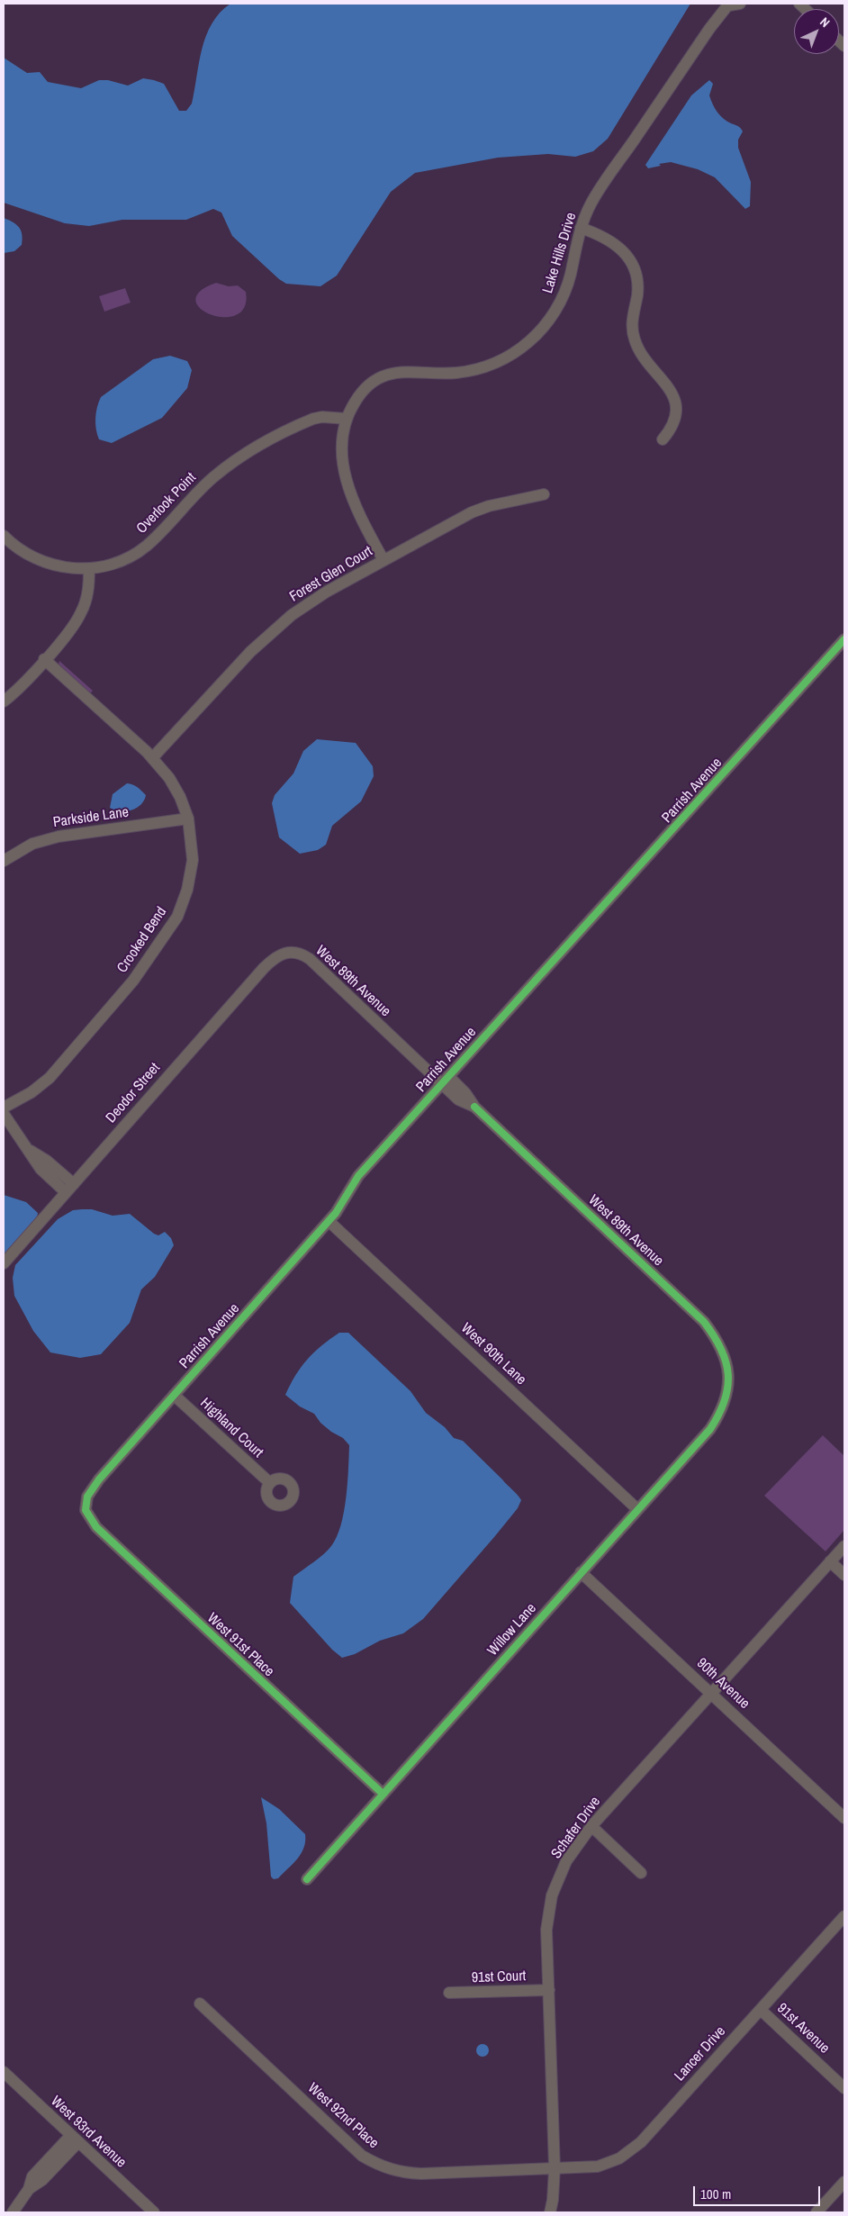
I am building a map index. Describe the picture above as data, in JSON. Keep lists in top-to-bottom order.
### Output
{
  "streets": {
    "street": [
      "Lake Hills Drive",
      "Overlook Point",
      "Forest Glen Court",
      "Parrish Avenue",
      "Parkside Lane",
      "Crooked Bend",
      "West 89th Avenue",
      "Deodor Street",
      "West 90th Lane",
      "Highland Court",
      "Willow Lane",
      "West 91st Place",
      "90th Avenue",
      "Schafer Drive",
      "91st Court",
      "91st Avenue",
      "Lancer Drive",
      "West 92nd Place",
      "West 93rd Avenue"
    ]
  },
  "crossings": [
    ["Lake Hills Drive", "Overlook Point"],
    ["Lake Hills Drive", "Forest Glen Court"],
    ["Forest Glen Court", "Crooked Bend"],
    ["Parrish Avenue", "West 89th Avenue"],
    ["Parrish Avenue", "West 90th Lane"],
    ["Parrish Avenue", "Highland Court"],
    ["Parrish Avenue", "West 91st Place"],
    ["Parkside Lane", "Crooked Bend"],
    ["West 89th Avenue", "Deodor Street"],
    ["West 89th Avenue", "Willow Lane"],
    ["West 90th Lane", "Willow Lane"],
    ["Willow Lane", "West 91st Place"],
    ["Willow Lane", "90th Avenue"],
    ["90th Avenue", "Schafer Drive"],
    ["Schafer Drive", "91st Court"],
    ["Schafer Drive", "Lancer Drive"],
    ["Schafer Drive", "West 92nd Place"],
    ["91st Avenue", "Lancer Drive"],
    ["Lancer Drive", "West 92nd Place"]
  ],
  "scale_bar": "100 m",
  "north": "top right"
}
